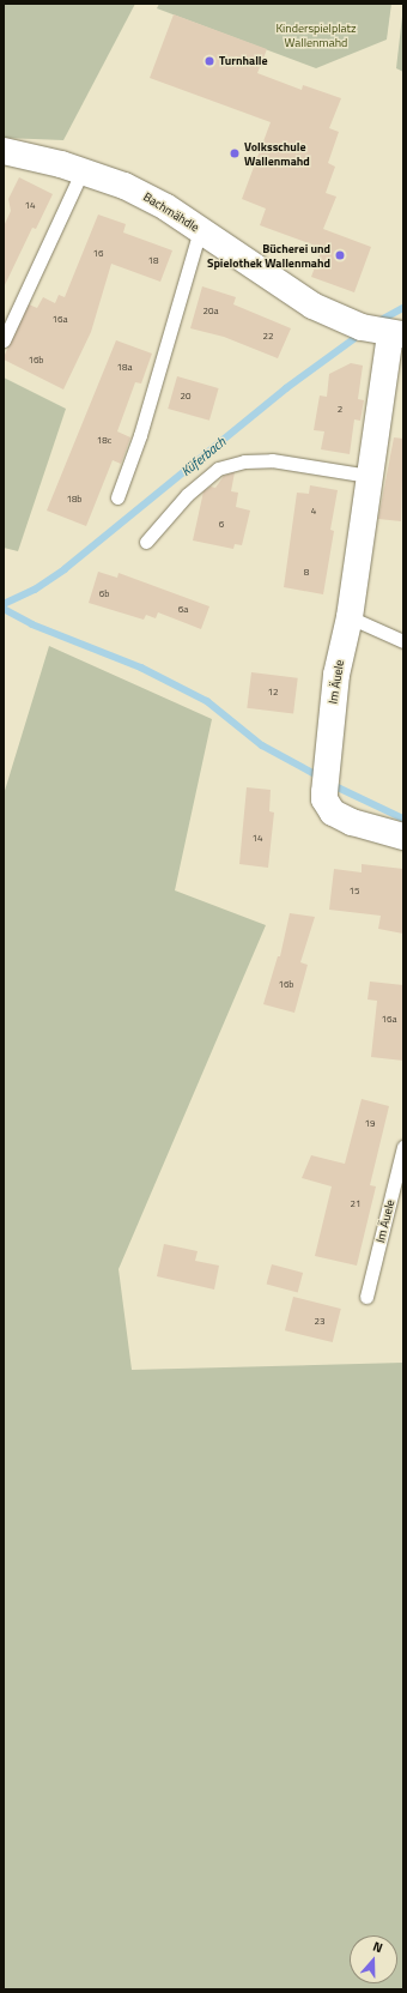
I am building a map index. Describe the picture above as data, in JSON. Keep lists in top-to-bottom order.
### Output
{
  "streets": {
    "street": ["Bachmähdle", "Im Äuele"]
  },
  "crossings": [
    ["Bachmähdle", "Im Äuele"]
  ],
  "water": ["Küferbach"],
  "parks": ["Kinderspielplatz Wallenmahd"],
  "places": ["Turnhalle", "Volksschule Wallenmahd", "Bücherei und Spielothek Wallenmahd"],
  "house_numbers": [
    "14",
    "16",
    "18",
    "20a",
    "16a",
    "22",
    "16b",
    "18a",
    "20",
    "2",
    "18c",
    "18b",
    "4",
    "6",
    "8",
    "6b",
    "6a",
    "12",
    "14",
    "15",
    "16b",
    "16a",
    "19",
    "21",
    "23"
  ],
  "north": "top"
}
